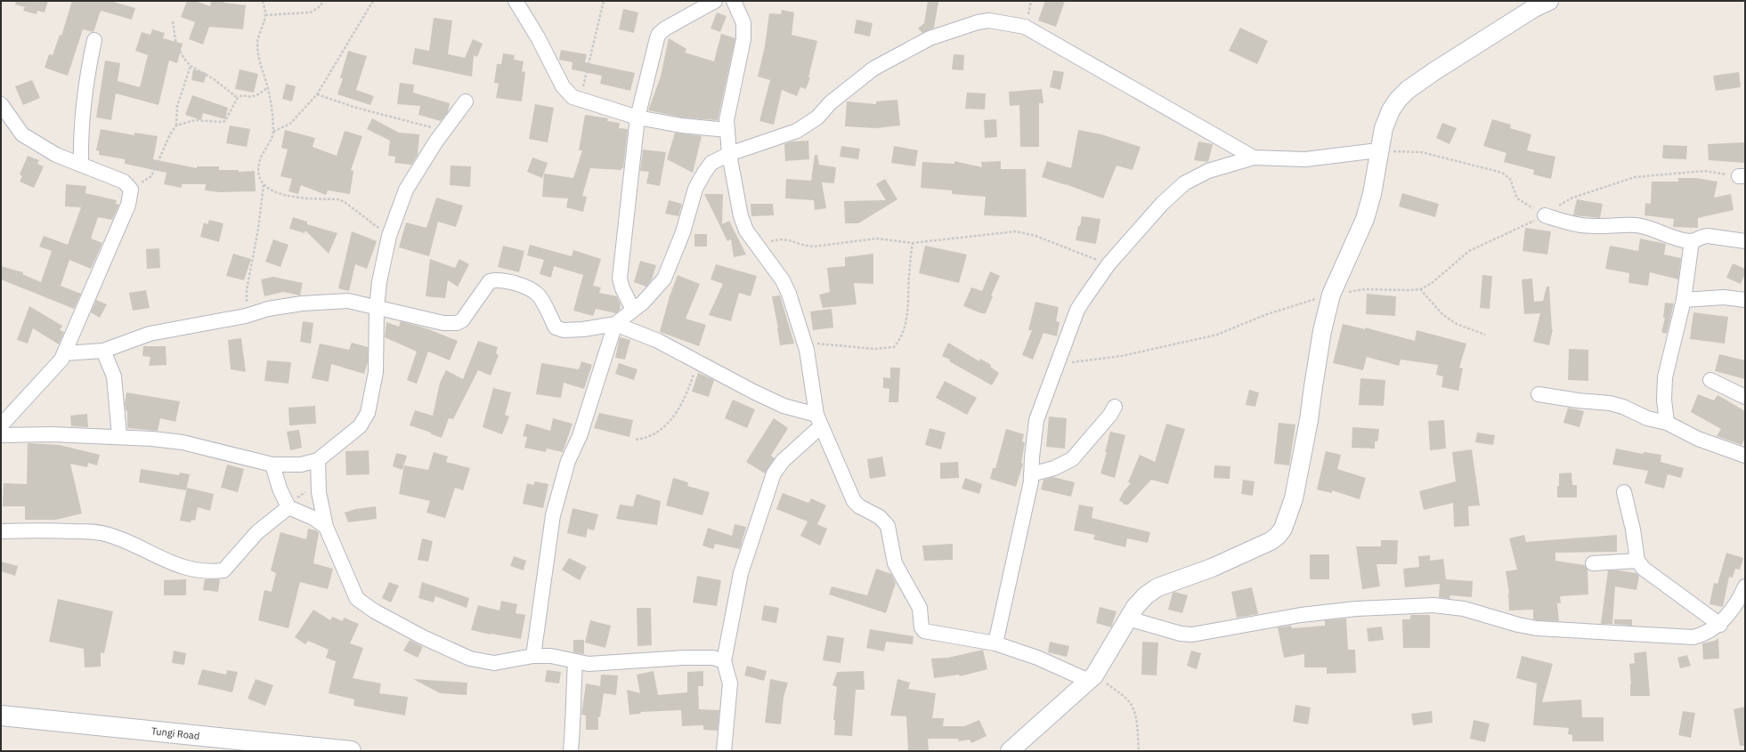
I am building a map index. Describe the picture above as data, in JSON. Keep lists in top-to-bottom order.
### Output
{
  "streets": {
    "main road": ["Tungi Road"]
  }
}
